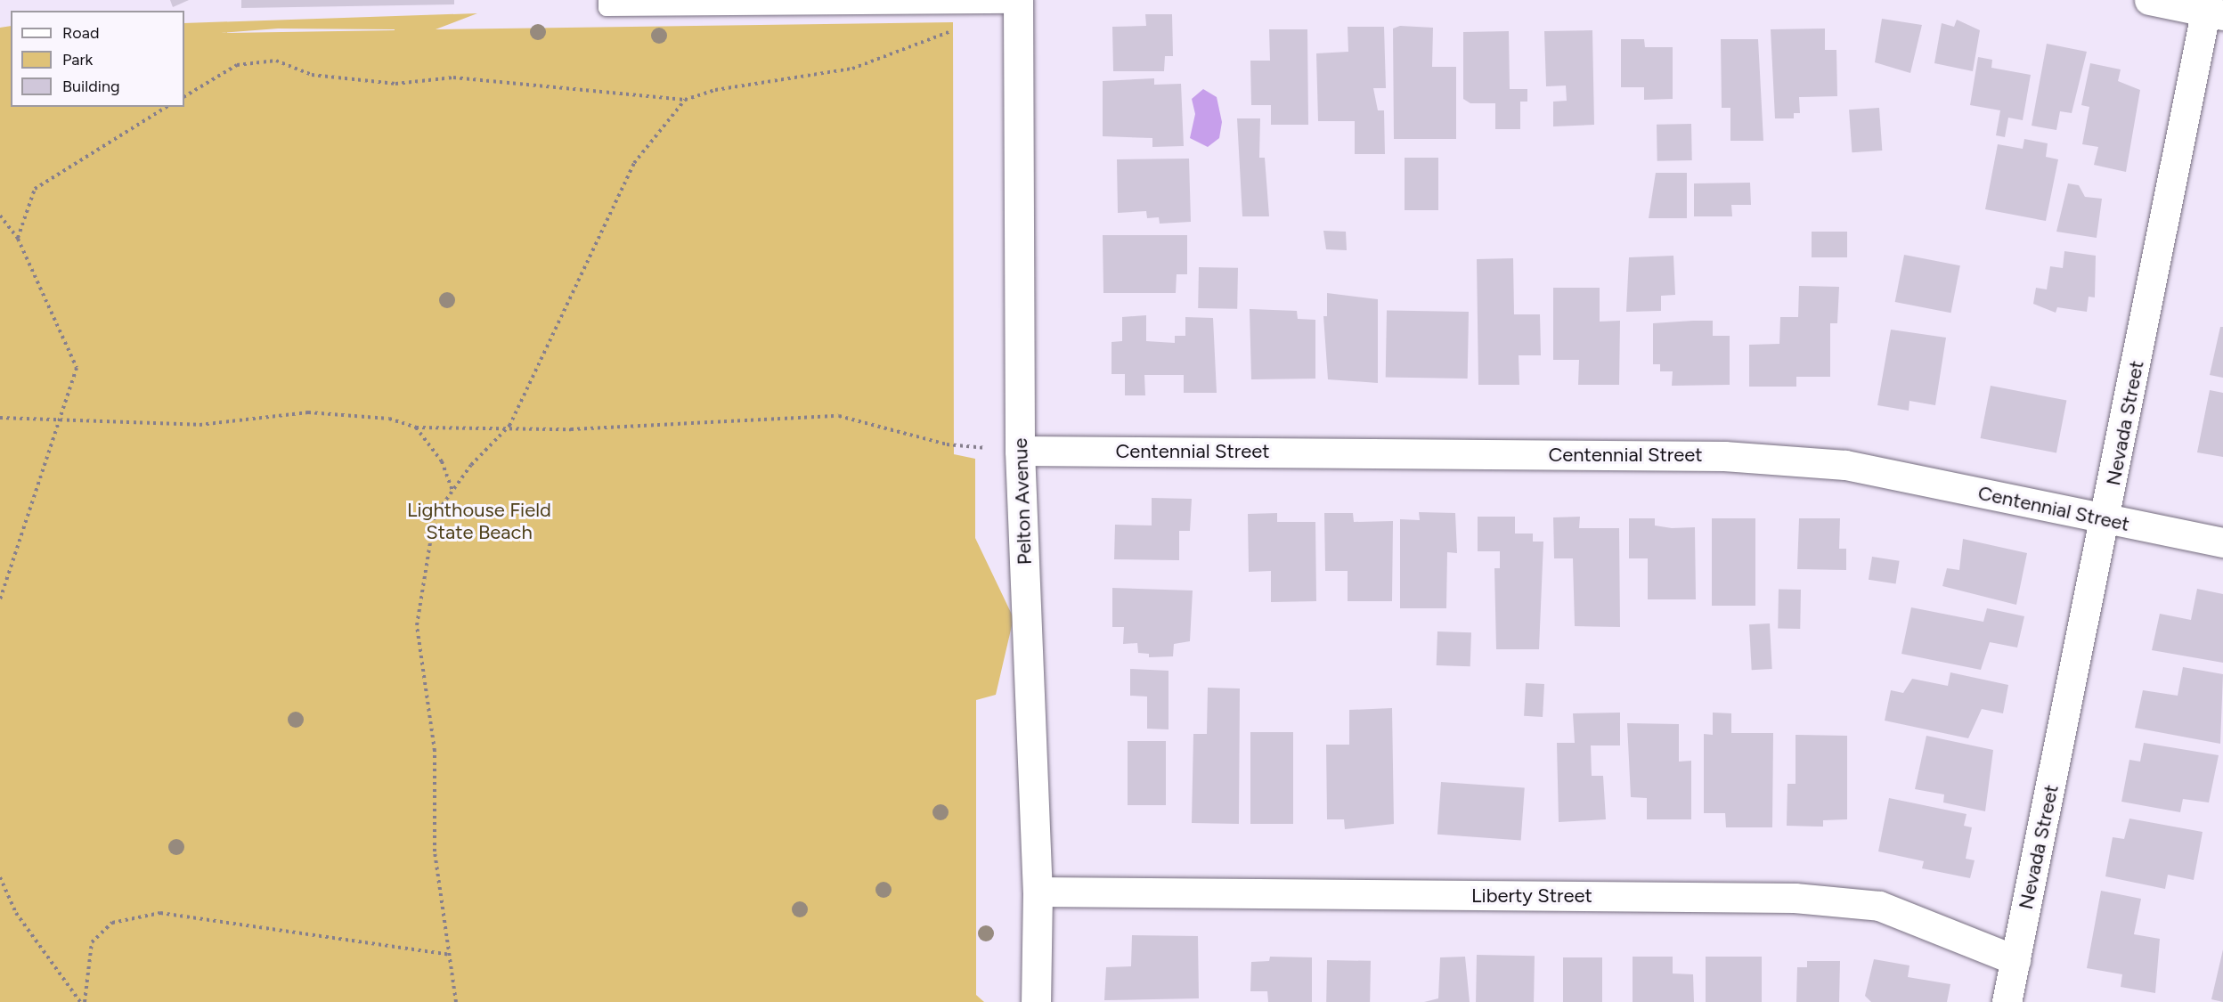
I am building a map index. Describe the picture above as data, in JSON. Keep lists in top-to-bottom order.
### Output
{
  "streets": {
    "street": [
      "Nevada Street",
      "Centennial Street",
      "Pelton Avenue",
      "Liberty Street"
    ]
  },
  "crossings": [
    ["Nevada Street", "Centennial Street"],
    ["Nevada Street", "Liberty Street"],
    ["Centennial Street", "Pelton Avenue"],
    ["Pelton Avenue", "Liberty Street"]
  ],
  "parks": ["Lighthouse Field State Beach"],
  "legend": ["Road", "Park", "Building"]
}
